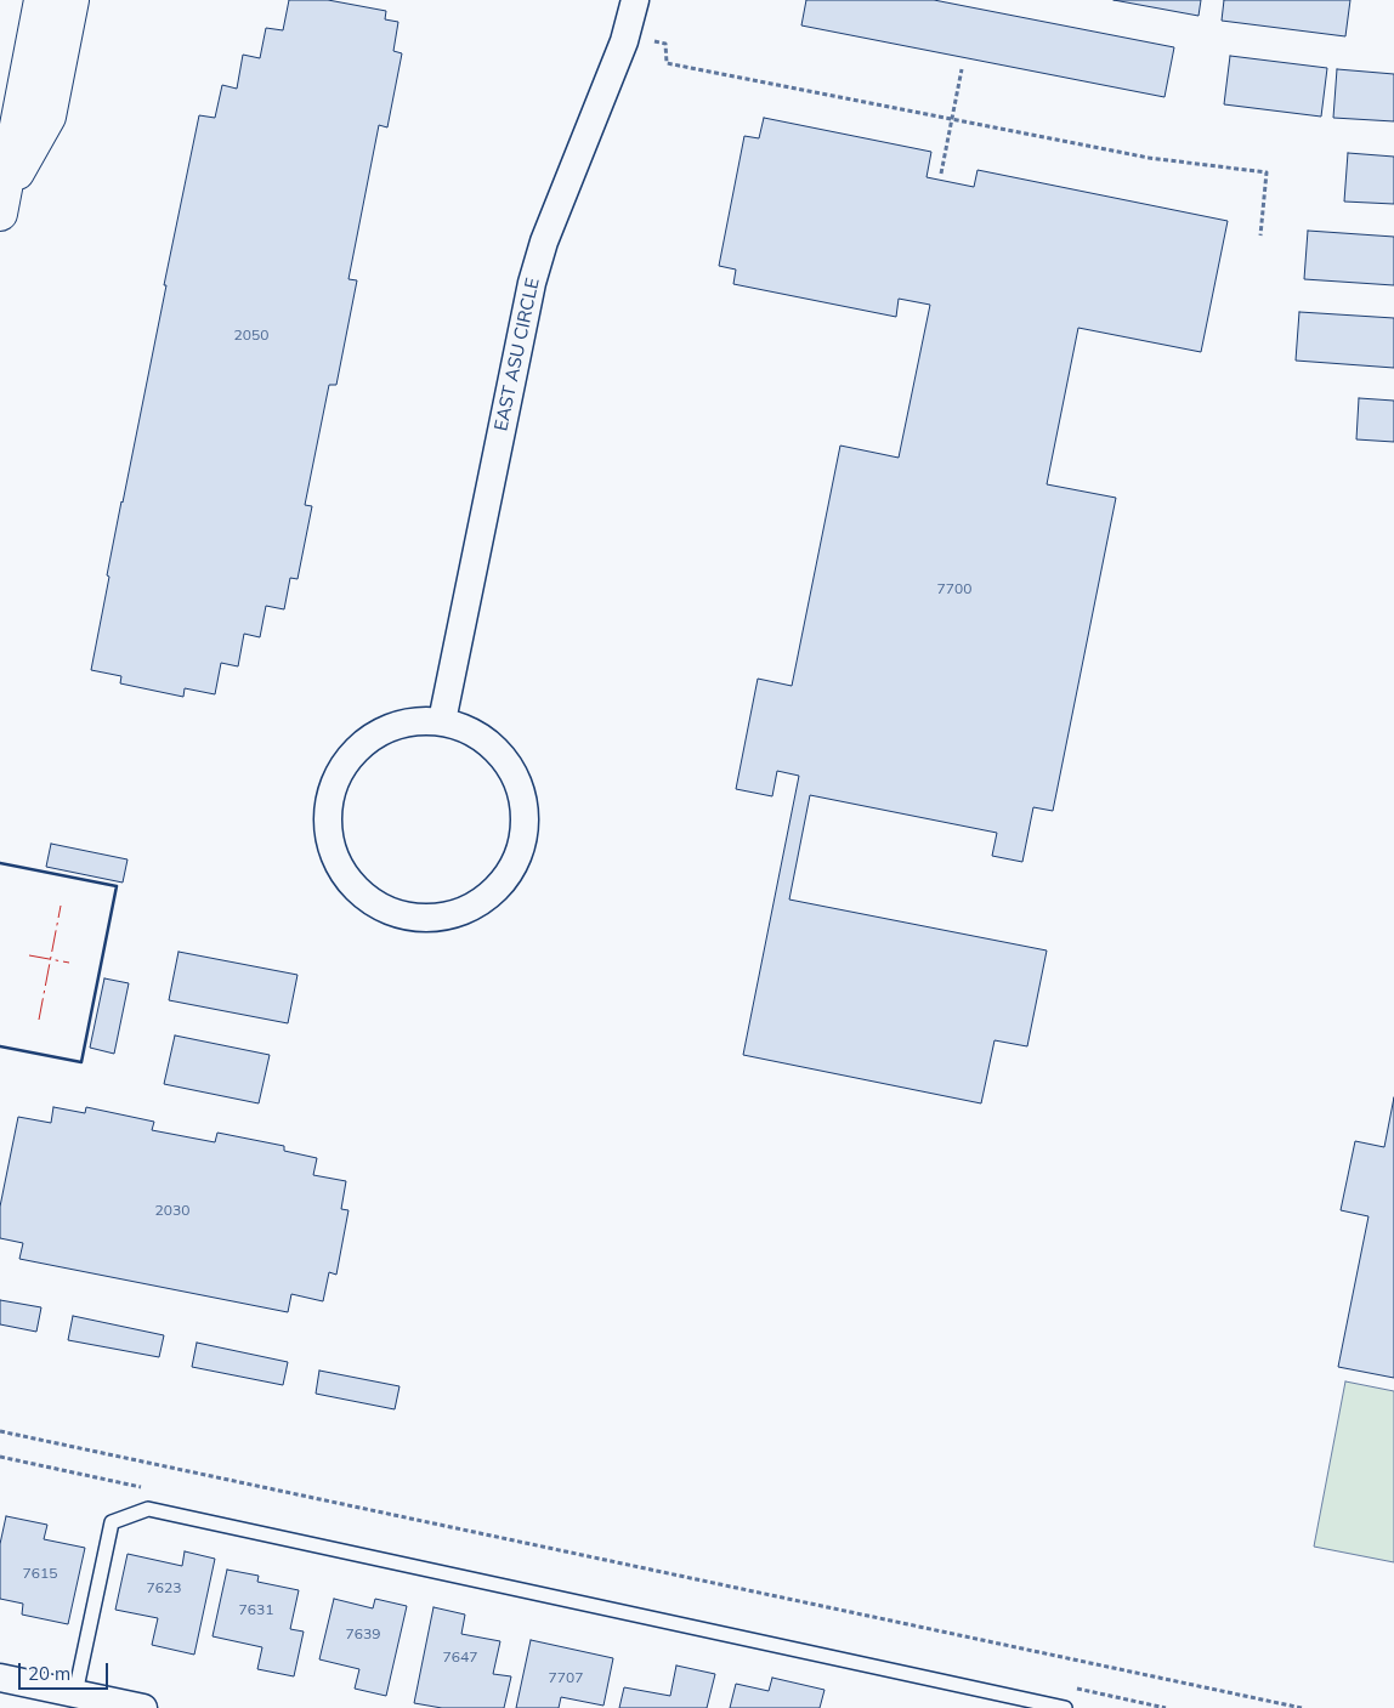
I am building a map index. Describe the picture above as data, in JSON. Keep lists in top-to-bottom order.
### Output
{
  "streets": {
    "street": ["EAST ASU CIRCLE"]
  },
  "house_numbers": [
    "2050",
    "7700",
    "2030",
    "7615",
    "7623",
    "7631",
    "7639",
    "7647",
    "7707"
  ],
  "scale_bar": "20 m"
}
